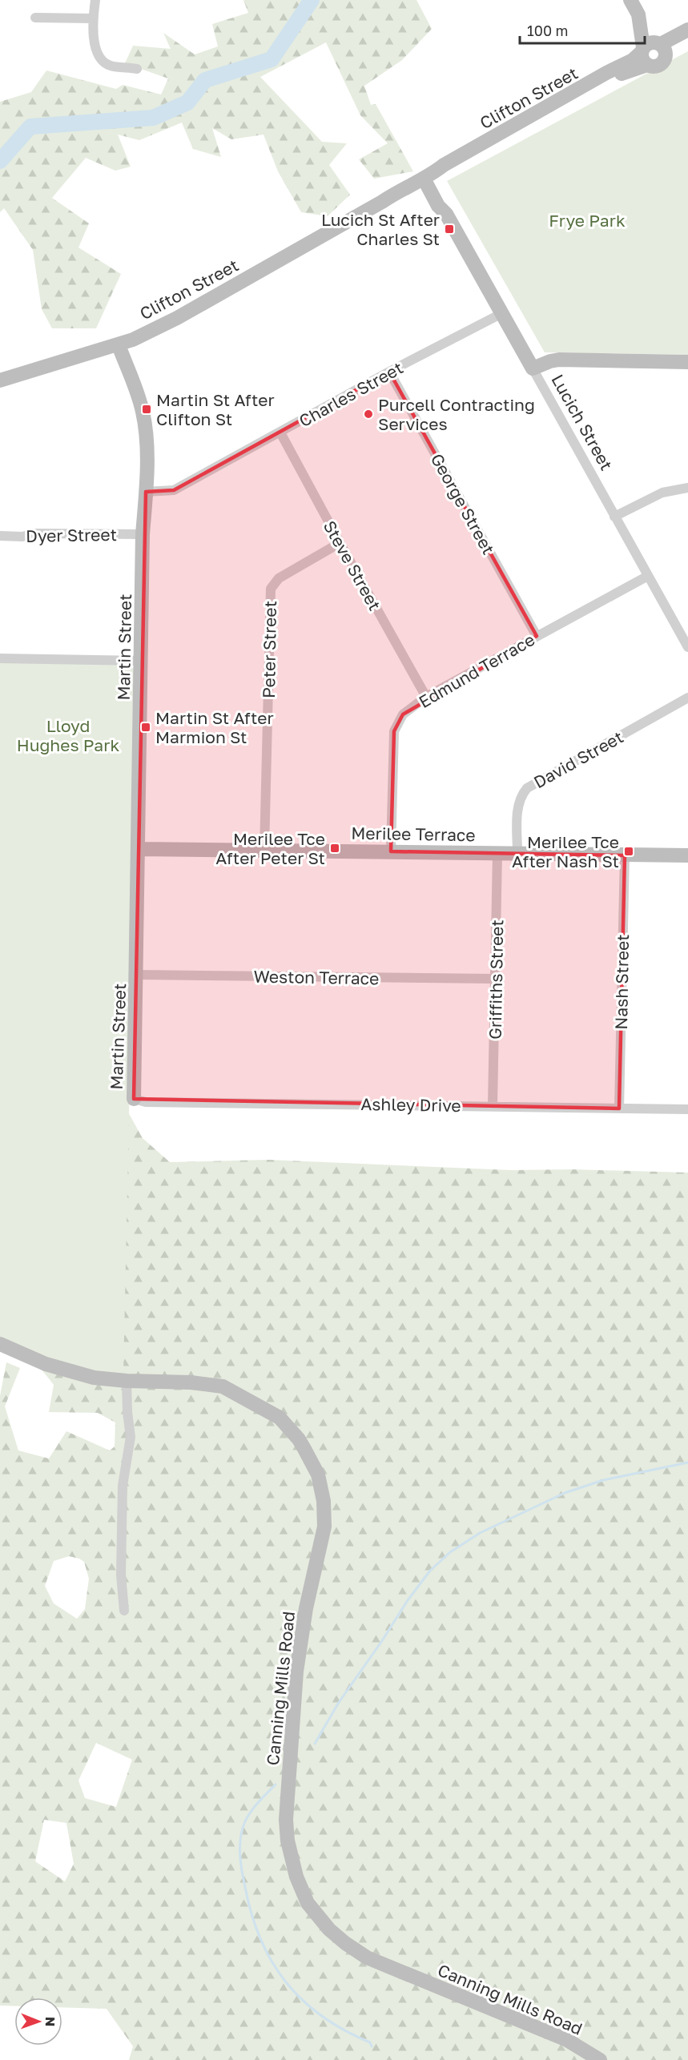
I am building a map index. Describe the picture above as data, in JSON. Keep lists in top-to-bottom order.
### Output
{
  "streets": {
    "main road": [
      "Clifton Street",
      "Lucich Street",
      "Martin Street",
      "Merilee Terrace",
      "Canning Mills Road"
    ],
    "street": [
      "Charles Street",
      "George Street",
      "Dyer Street",
      "Steve Street",
      "Peter Street",
      "Edmund Terrace",
      "David Street",
      "Weston Terrace",
      "Griffiths Street",
      "Nash Street",
      "Ashley Drive"
    ]
  },
  "crossings": [
    ["Clifton Street", "Lucich Street"],
    ["Clifton Street", "Martin Street"],
    ["Charles Street", "Lucich Street"],
    ["Charles Street", "George Street"],
    ["Charles Street", "Steve Street"],
    ["Charles Street", "Martin Street"],
    ["Lucich Street", "Edmund Terrace"],
    ["George Street", "Edmund Terrace"],
    ["Dyer Street", "Martin Street"],
    ["Steve Street", "Peter Street"],
    ["Steve Street", "Edmund Terrace"],
    ["Martin Street", "Merilee Terrace"],
    ["Martin Street", "Weston Terrace"],
    ["Martin Street", "Ashley Drive"],
    ["Peter Street", "Merilee Terrace"],
    ["Edmund Terrace", "Merilee Terrace"],
    ["David Street", "Merilee Terrace"],
    ["Merilee Terrace", "Griffiths Street"],
    ["Merilee Terrace", "Nash Street"],
    ["Weston Terrace", "Griffiths Street"],
    ["Griffiths Street", "Ashley Drive"],
    ["Nash Street", "Ashley Drive"]
  ],
  "parks": ["Frye Park", "Lloyd Hughes Park"],
  "places": {
    "transit": [
      "Lucich St After Charles St",
      "Martin St After Clifton St",
      "Martin St After Marmion St",
      "Merilee Tce After Peter St",
      "Merilee Tce After Nash St"
    ],
    "other": ["Purcell Contracting Services"]
  },
  "scale_bar": "100 m",
  "north": "right"
}
